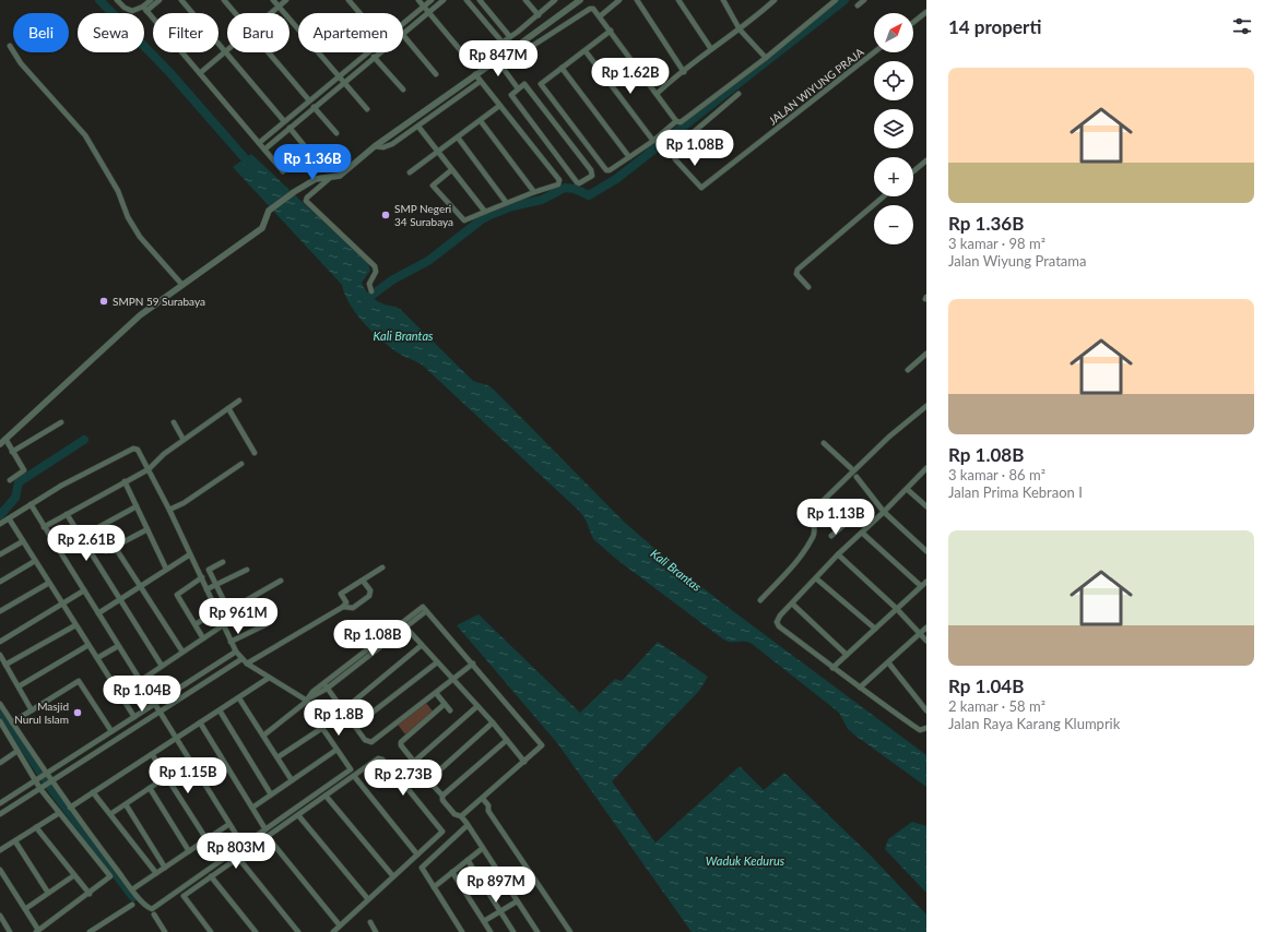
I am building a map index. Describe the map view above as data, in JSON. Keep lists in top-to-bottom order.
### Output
{
  "streets": {
    "street": ["JALAN WIYUNG PRAJA"]
  },
  "water": ["Kali Brantas", "Waduk Kedurus"],
  "places": ["SMP Negeri 34 Surabaya", "SMPN 59 Surabaya", "Masjid Nurul Islam"],
  "north": "top right",
  "page": {
    "heading": "14 properti",
    "map_buttons": ["+", "−"],
    "chip": [
      "Beli",
      "Sewa",
      "Filter",
      "Baru",
      "Apartemen"
    ],
    "price": [
      "Rp 847M",
      "Rp 1.62B",
      "Rp 1.08B",
      "Rp 1.36B",
      "Rp 1.13B",
      "Rp 2.61B",
      "Rp 961M",
      "Rp 1.08B",
      "Rp 1.04B",
      "Rp 1.8B",
      "Rp 1.15B",
      "Rp 2.73B",
      "Rp 803M",
      "Rp 897M"
    ],
    "list": [
      {
        "name": "Rp 1.36B",
        "note": "3 kamar · 98 m² · Jalan Wiyung Pratama"
      },
      {
        "name": "Rp 1.08B",
        "note": "3 kamar · 86 m² · Jalan Prima Kebraon I"
      },
      {
        "name": "Rp 1.04B",
        "note": "2 kamar · 58 m² · Jalan Raya Karang Klumprik"
      }
    ]
  }
}
